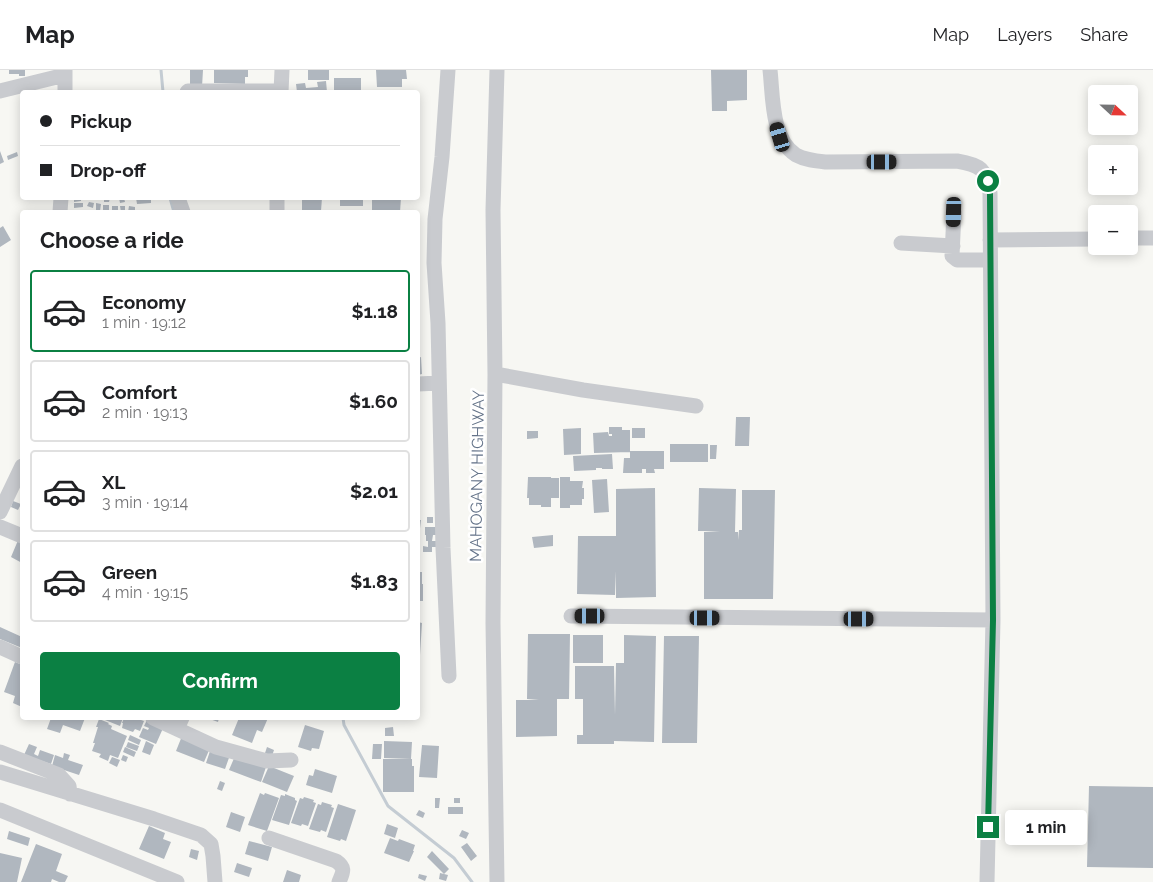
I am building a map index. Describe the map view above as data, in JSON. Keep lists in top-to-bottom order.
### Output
{
  "streets": {
    "street": ["MAHOGANY HIGHWAY"]
  },
  "north": "right",
  "page": {
    "header": "Map",
    "nav": ["Map", "Layers", "Share"],
    "map_buttons": ["+", "−"],
    "banner": ["Pickup", "Drop-off"],
    "heading": "Choose a ride",
    "list": [
      {
        "name": "Economy",
        "note": "1 min · 19:12",
        "value": "$1.18"
      },
      {
        "name": "Comfort",
        "note": "2 min · 19:13",
        "value": "$1.60"
      },
      {
        "name": "XL",
        "note": "3 min · 19:14",
        "value": "$2.01"
      },
      {
        "name": "Green",
        "note": "4 min · 19:15",
        "value": "$1.83"
      }
    ],
    "buttons": "Confirm",
    "bubble": "1 min"
  }
}
